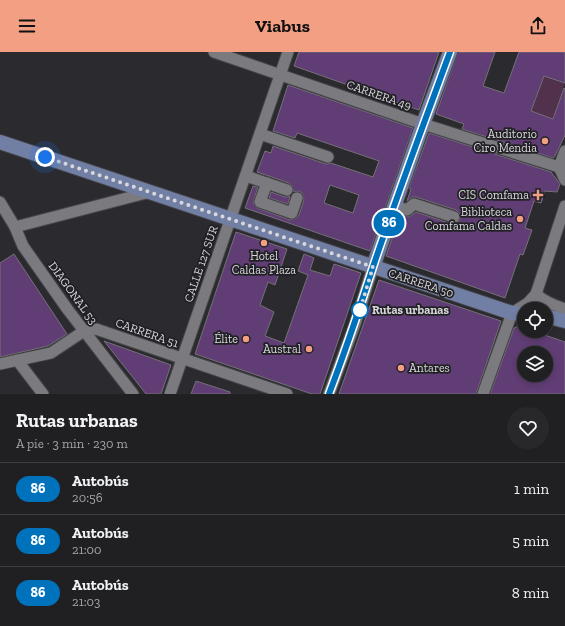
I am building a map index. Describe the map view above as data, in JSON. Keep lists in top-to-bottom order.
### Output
{
  "streets": {
    "main road": ["CARRERA 50"],
    "street": [
      "CARRERA 49",
      "CALLE 127 SUR",
      "DIAGONAL 53",
      "CARRERA 51"
    ]
  },
  "crossings": [
    ["CARRERA 49", "CALLE 127 SUR"],
    ["CALLE 127 SUR", "CARRERA 50"],
    ["CALLE 127 SUR", "CARRERA 51"],
    ["DIAGONAL 53", "CARRERA 51"]
  ],
  "places": {
    "other": [
      "Auditorio Ciro Mendia",
      "Biblioteca Comfama Caldas",
      "Hotel Caldas Plaza",
      "Rutas urbanas",
      "Élite",
      "Austral",
      "Antares"
    ],
    "health": ["CIS Comfama"]
  },
  "lines": ["bus line 86"],
  "page": {
    "header": "Viabus",
    "on_map": "86",
    "heading": ["Rutas urbanas", "A pie · 3 min · 230 m"],
    "list": [
      {
        "mark": "86",
        "name": "Autobús",
        "note": "20:56",
        "value": "1 min"
      },
      {
        "mark": "86",
        "name": "Autobús",
        "note": "21:00",
        "value": "5 min"
      },
      {
        "mark": "86",
        "name": "Autobús",
        "note": "21:03",
        "value": "8 min"
      }
    ]
  }
}
